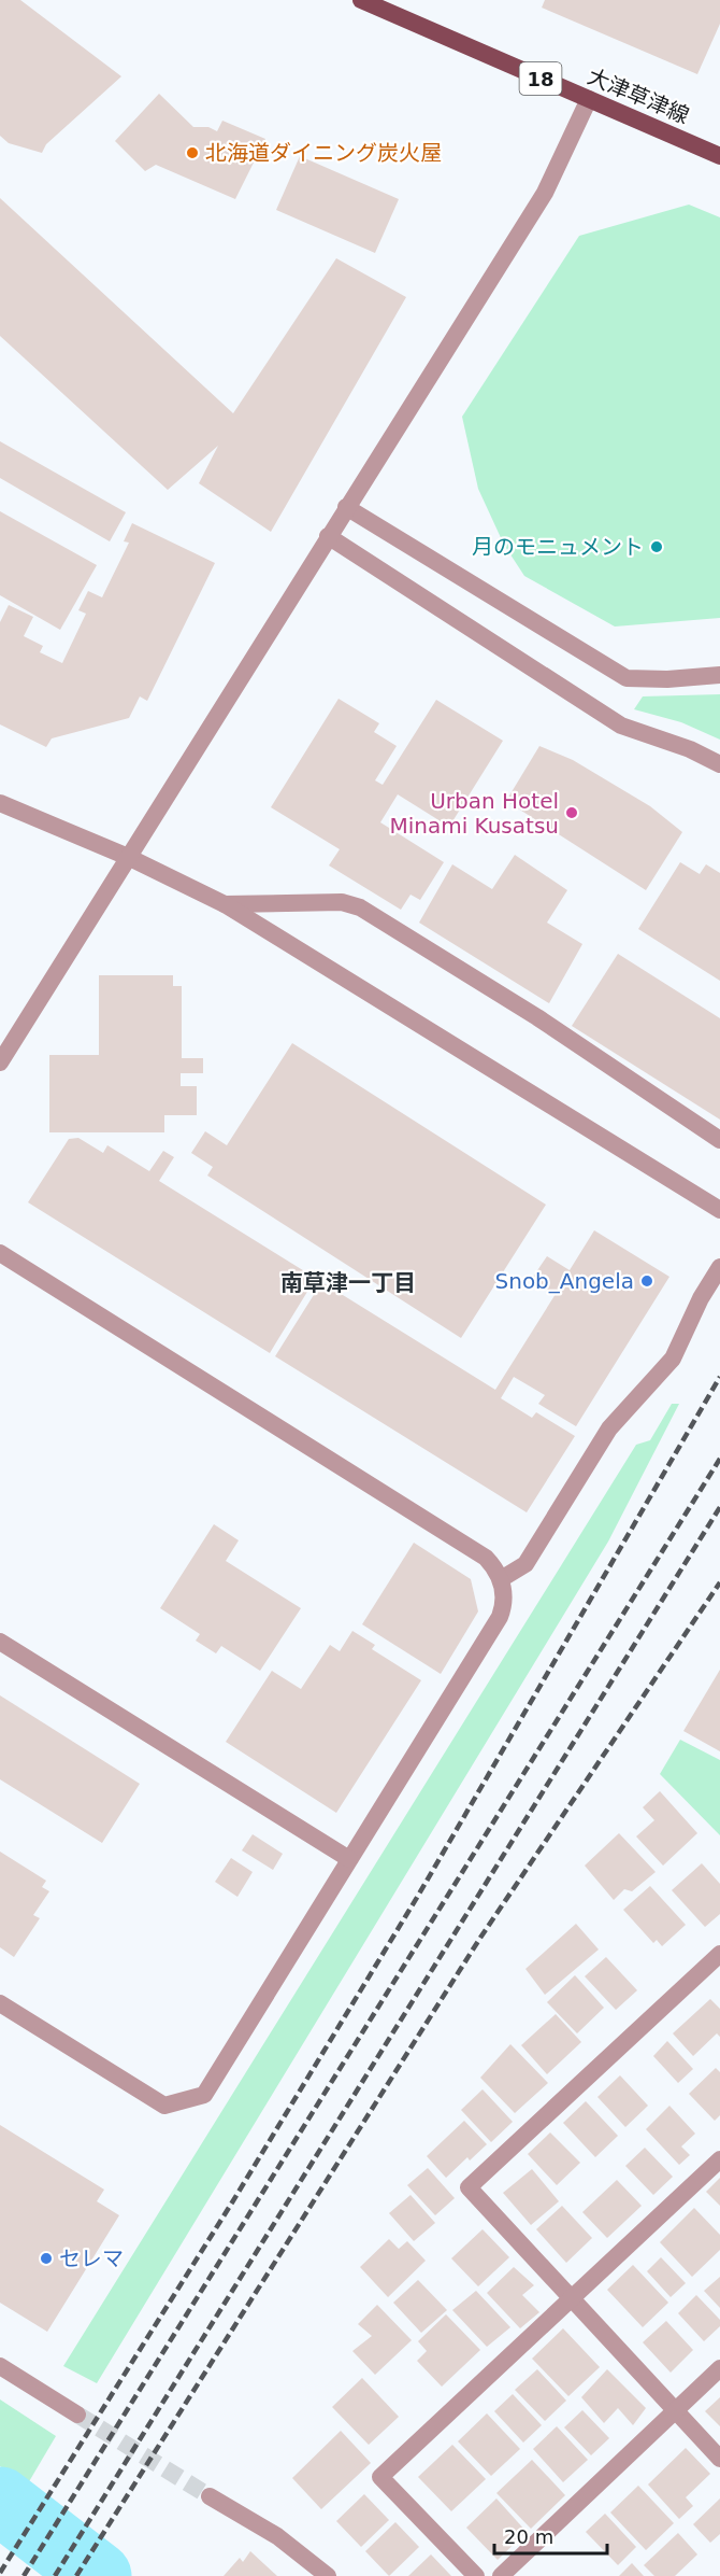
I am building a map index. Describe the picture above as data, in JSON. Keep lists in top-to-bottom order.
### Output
{
  "streets": {
    "main road": ["18", "大津草津線"]
  },
  "districts": ["南草津一丁目"],
  "places": [
    "北海道ダイニング炭火屋",
    "月のモニュメント",
    "Urban Hotel Minami Kusatsu",
    "Snob_Angela",
    "セレマ"
  ],
  "scale_bar": "20 m"
}
